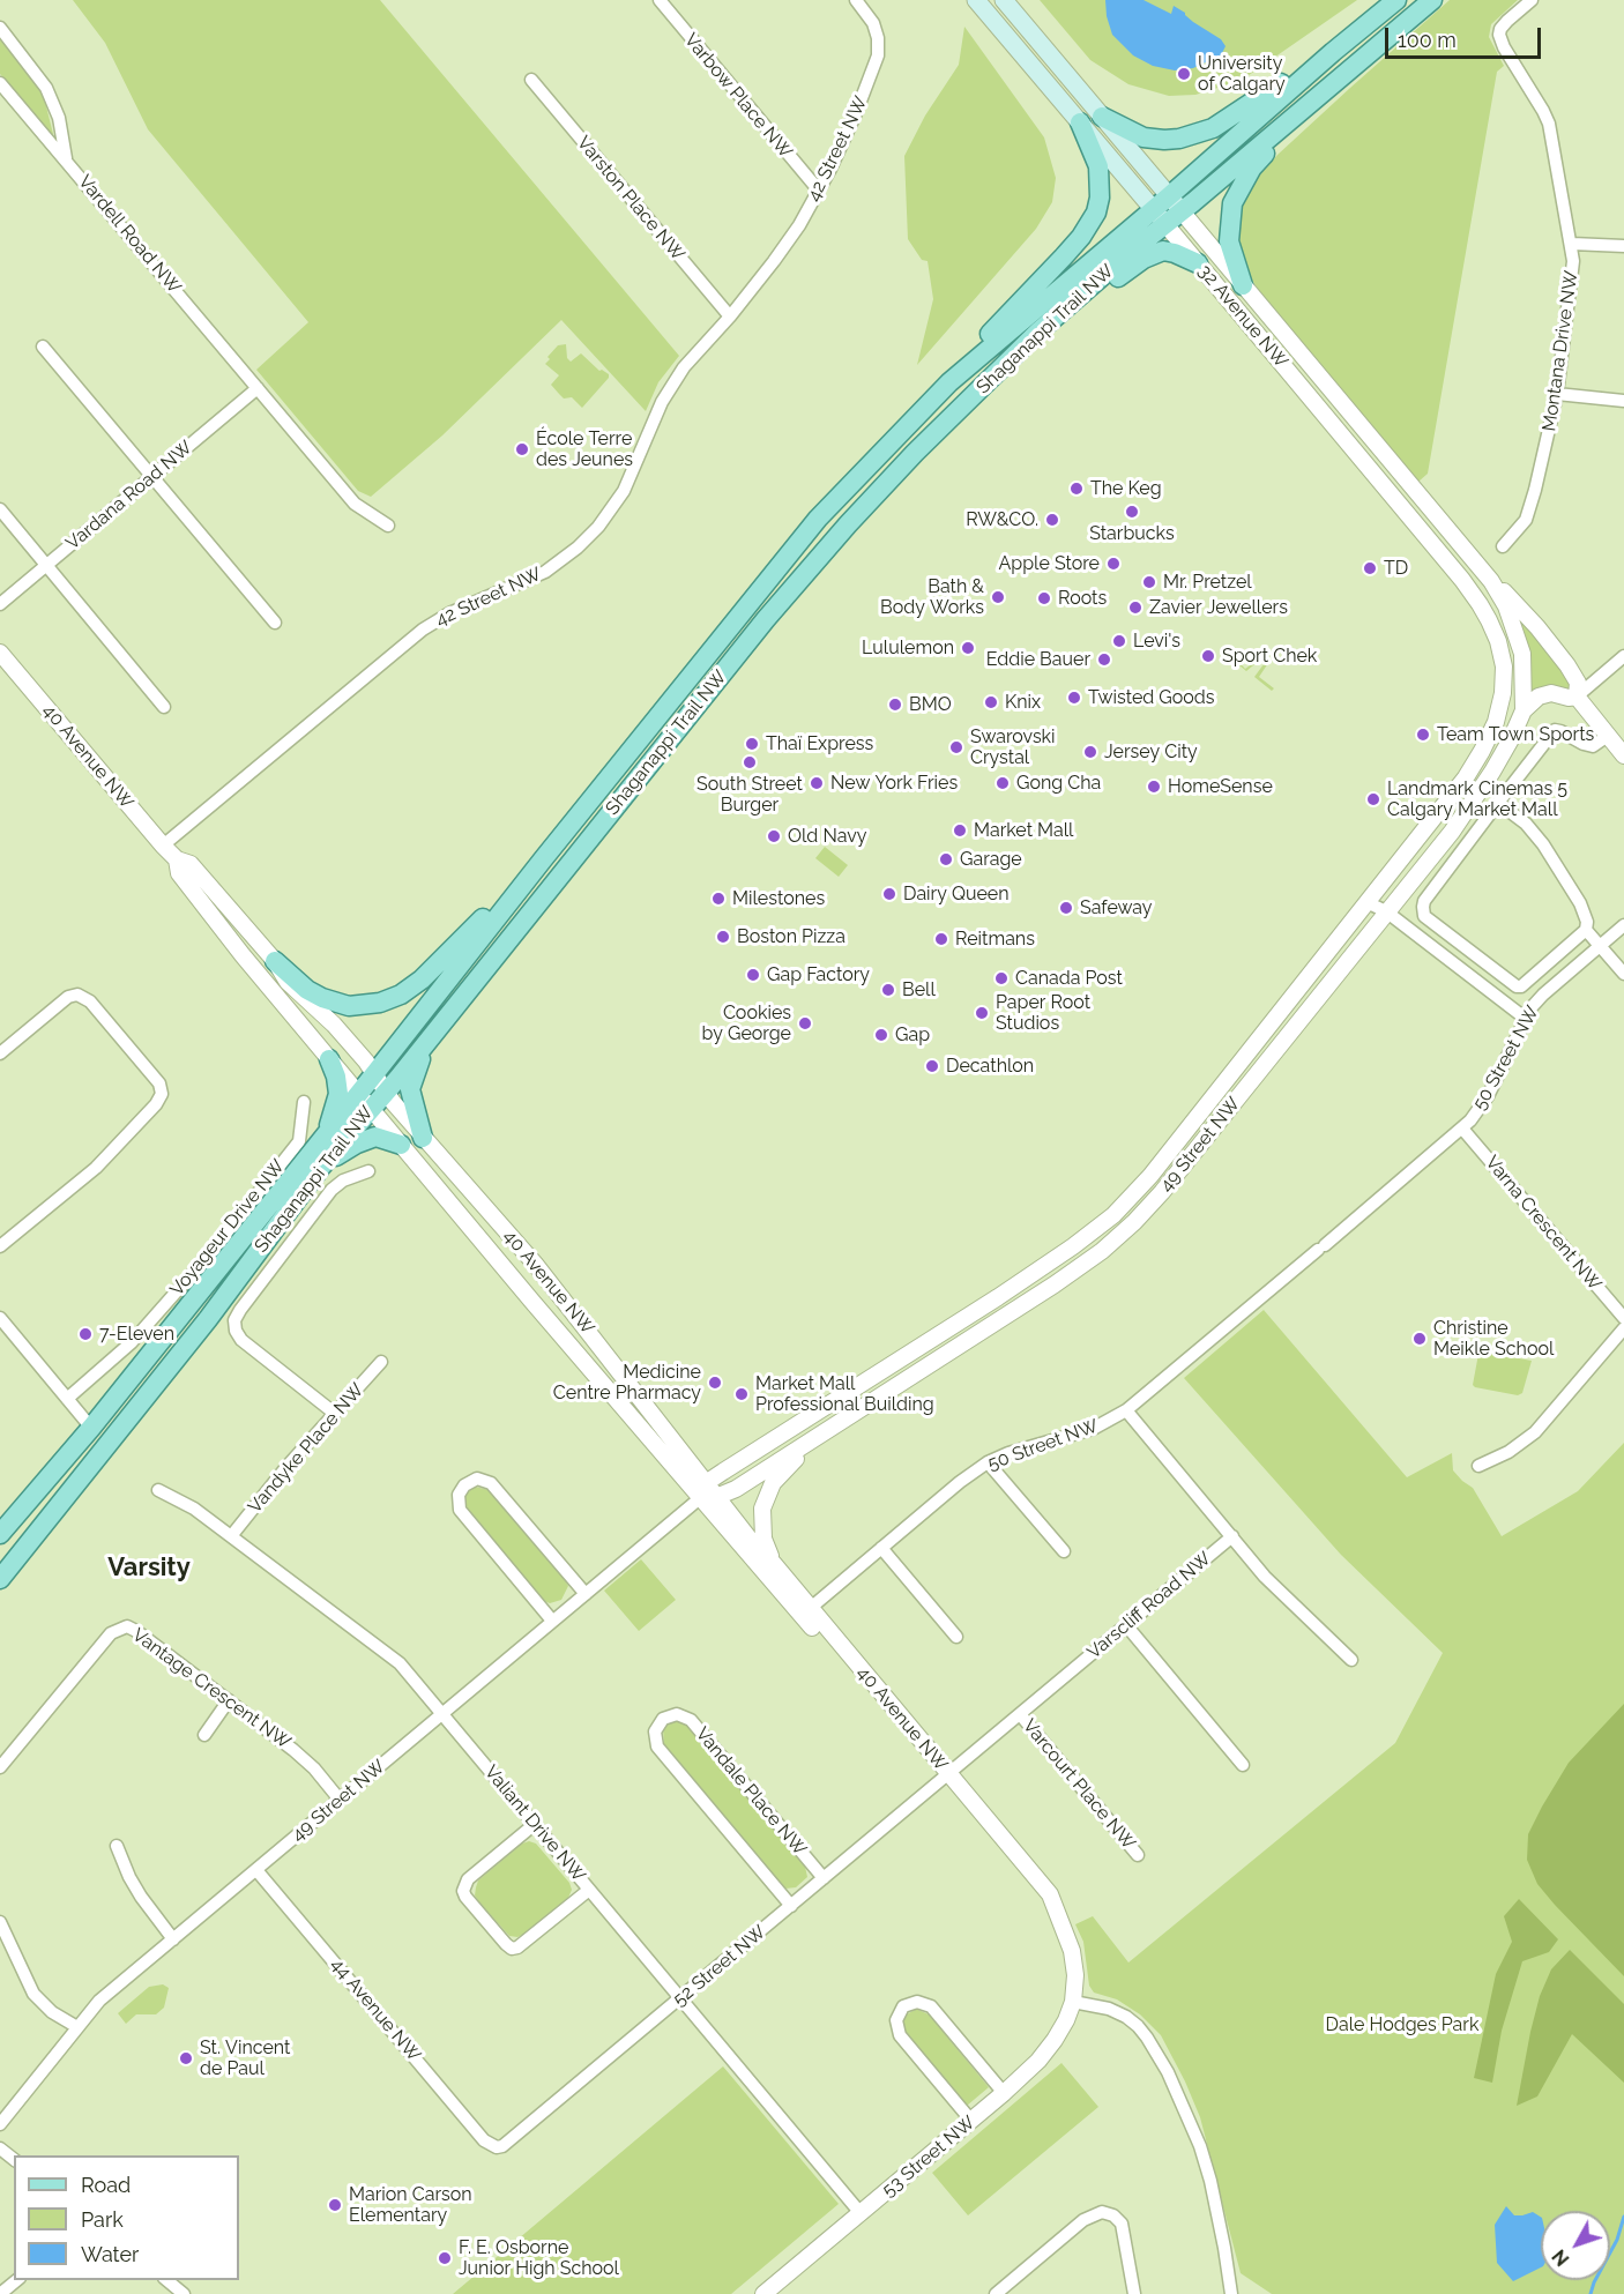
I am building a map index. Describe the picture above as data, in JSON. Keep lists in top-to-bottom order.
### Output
{
  "streets": {
    "main road": ["32 Avenue NW", "Shaganappi Trail NW"],
    "street": [
      "Varbow Place NW",
      "42 Street NW",
      "Varston Place NW",
      "Vardell Road NW",
      "Montana Drive NW",
      "Vardana Road NW",
      "40 Avenue NW",
      "50 Street NW",
      "49 Street NW",
      "Varna Crescent NW",
      "Voyageur Drive NW",
      "Vandyke Place NW",
      "Varscliff Road NW",
      "Vantage Crescent NW",
      "Varcourt Place NW",
      "Vandale Place NW",
      "Valiant Drive NW",
      "52 Street NW",
      "44 Avenue NW",
      "53 Street NW"
    ]
  },
  "crossings": [
    ["Varbow Place NW", "42 Street NW"],
    ["42 Street NW", "Varston Place NW"],
    ["42 Street NW", "40 Avenue NW"],
    ["Vardell Road NW", "Vardana Road NW"],
    ["32 Avenue NW", "Shaganappi Trail NW"],
    ["32 Avenue NW", "49 Street NW"],
    ["Shaganappi Trail NW", "40 Avenue NW"],
    ["40 Avenue NW", "50 Street NW"],
    ["40 Avenue NW", "49 Street NW"],
    ["40 Avenue NW", "Varscliff Road NW"],
    ["40 Avenue NW", "52 Street NW"],
    ["40 Avenue NW", "53 Street NW"],
    ["50 Street NW", "Varna Crescent NW"],
    ["49 Street NW", "Vantage Crescent NW"],
    ["49 Street NW", "Valiant Drive NW"],
    ["49 Street NW", "44 Avenue NW"],
    ["Vandyke Place NW", "Valiant Drive NW"],
    ["Varscliff Road NW", "Varcourt Place NW"],
    ["Varscliff Road NW", "52 Street NW"],
    ["Vandale Place NW", "52 Street NW"],
    ["Valiant Drive NW", "52 Street NW"],
    ["Valiant Drive NW", "53 Street NW"],
    ["52 Street NW", "44 Avenue NW"]
  ],
  "districts": ["Varsity"],
  "parks": ["Dale Hodges Park"],
  "places": [
    "University of Calgary",
    "École Terre des Jeunes",
    "The Keg",
    "Starbucks",
    "RW&CO.",
    "Apple Store",
    "TD",
    "Mr. Pretzel",
    "Bath & Body Works",
    "Roots",
    "Zavier Jewellers",
    "Levi's",
    "Lululemon",
    "Sport Chek",
    "Eddie Bauer",
    "Twisted Goods",
    "Knix",
    "BMO",
    "Team Town Sports",
    "Thaï Express",
    "Swarovski Crystal",
    "Jersey City",
    "South Street Burger",
    "New York Fries",
    "Gong Cha",
    "HomeSense",
    "Landmark Cinemas 5 Calgary Market Mall",
    "Market Mall",
    "Old Navy",
    "Garage",
    "Dairy Queen",
    "Milestones",
    "Safeway",
    "Boston Pizza",
    "Reitmans",
    "Gap Factory",
    "Canada Post",
    "Bell",
    "Paper Root Studios",
    "Cookies by George",
    "Gap",
    "Decathlon",
    "7-Eleven",
    "Christine Meikle School",
    "Medicine Centre Pharmacy",
    "Market Mall Professional Building",
    "St. Vincent de Paul",
    "Marion Carson Elementary",
    "F. E. Osborne Junior High School"
  ],
  "legend": ["Road", "Park", "Water"],
  "scale_bar": "100 m",
  "north": "bottom left"
}
